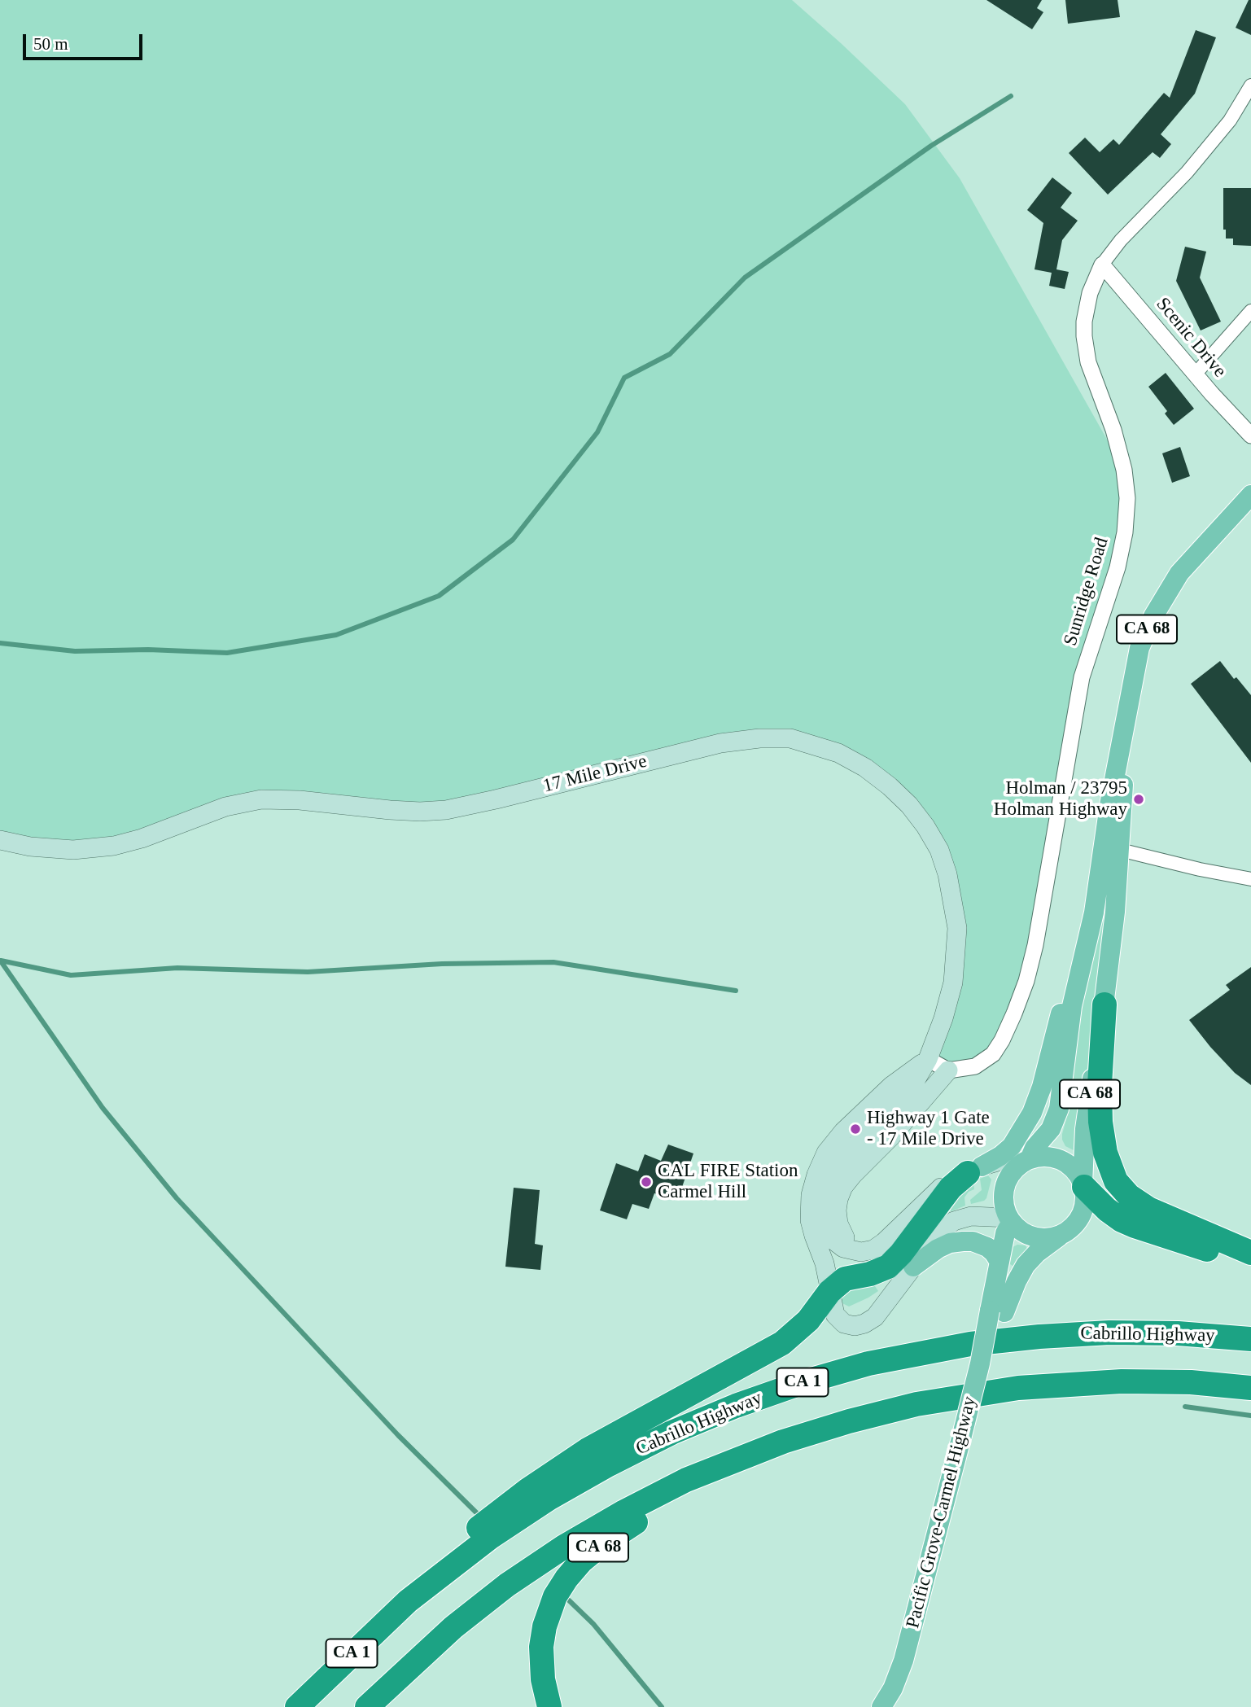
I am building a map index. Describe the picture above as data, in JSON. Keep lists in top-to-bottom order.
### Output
{
  "streets": {
    "highway": ["CA 68", "Cabrillo Highway", "CA 1"],
    "main road": ["17 Mile Drive", "Pacific Grove-Carmel Highway"],
    "street": ["Scenic Drive", "Sunridge Road"]
  },
  "crossings": [
    ["Scenic Drive", "Sunridge Road"],
    ["CA 68", "CA 1"],
    ["CA 68", "Pacific Grove-Carmel Highway"]
  ],
  "places": ["Holman / 23795 Holman Highway", "Highway 1 Gate - 17 Mile Drive", "CAL FIRE Station Carmel Hill"],
  "scale_bar": "50 m"
}
